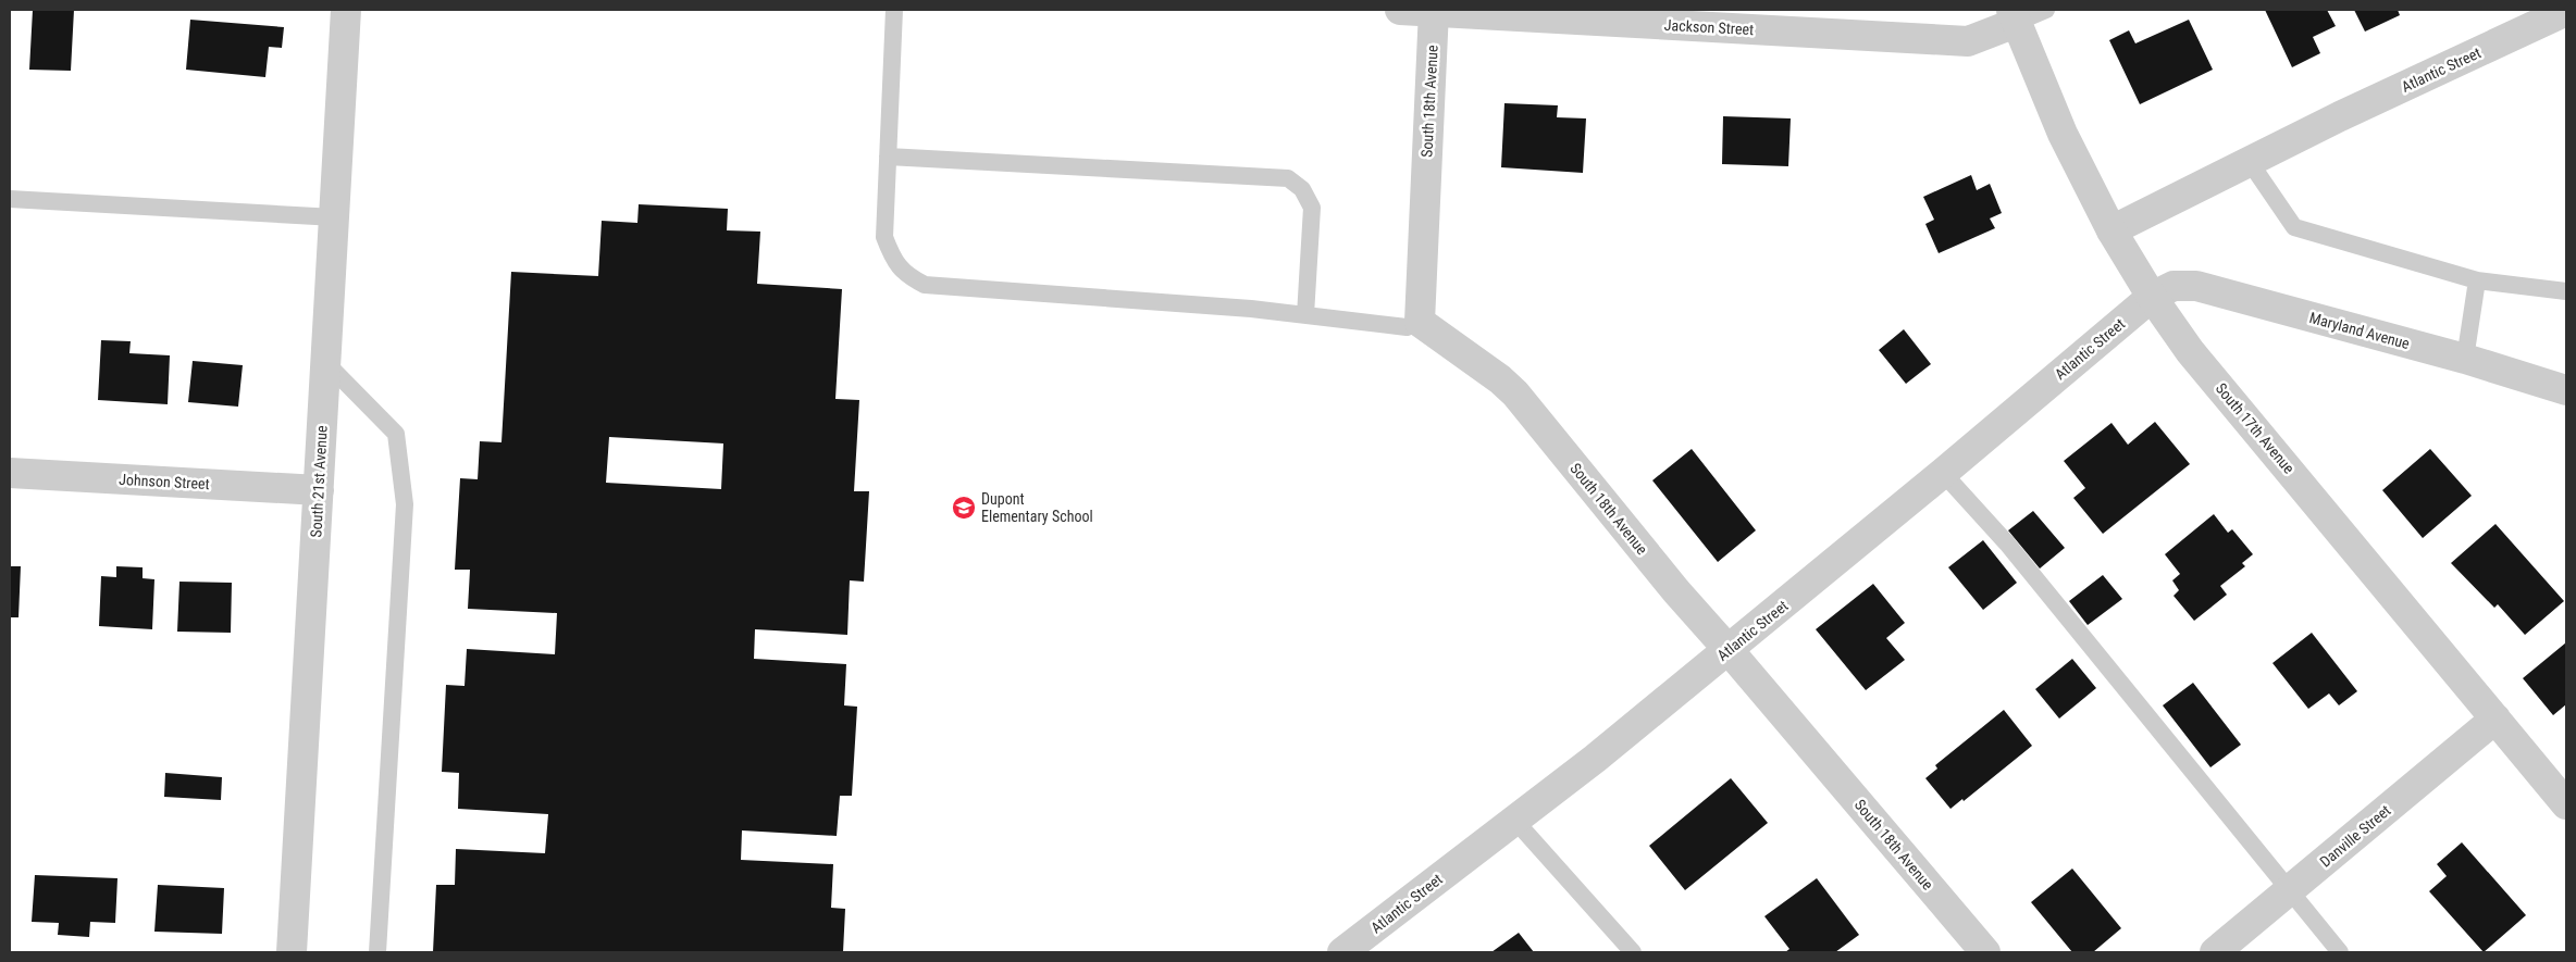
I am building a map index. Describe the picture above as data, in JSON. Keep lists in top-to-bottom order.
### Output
{
  "streets": {
    "street": [
      "Jackson Street",
      "Atlantic Street",
      "South 18th Avenue",
      "Maryland Avenue",
      "South 17th Avenue",
      "Johnson Street",
      "South 21st Avenue",
      "Danville Street"
    ]
  },
  "crossings": [
    ["Jackson Street", "South 18th Avenue"],
    ["Jackson Street", "South 17th Avenue"],
    ["Atlantic Street", "South 18th Avenue"],
    ["Atlantic Street", "Maryland Avenue"],
    ["Atlantic Street", "South 17th Avenue"],
    ["Maryland Avenue", "South 17th Avenue"],
    ["South 17th Avenue", "Danville Street"],
    ["Johnson Street", "South 21st Avenue"]
  ],
  "places": {
    "school or university": ["Dupont Elementary School"]
  }
}
